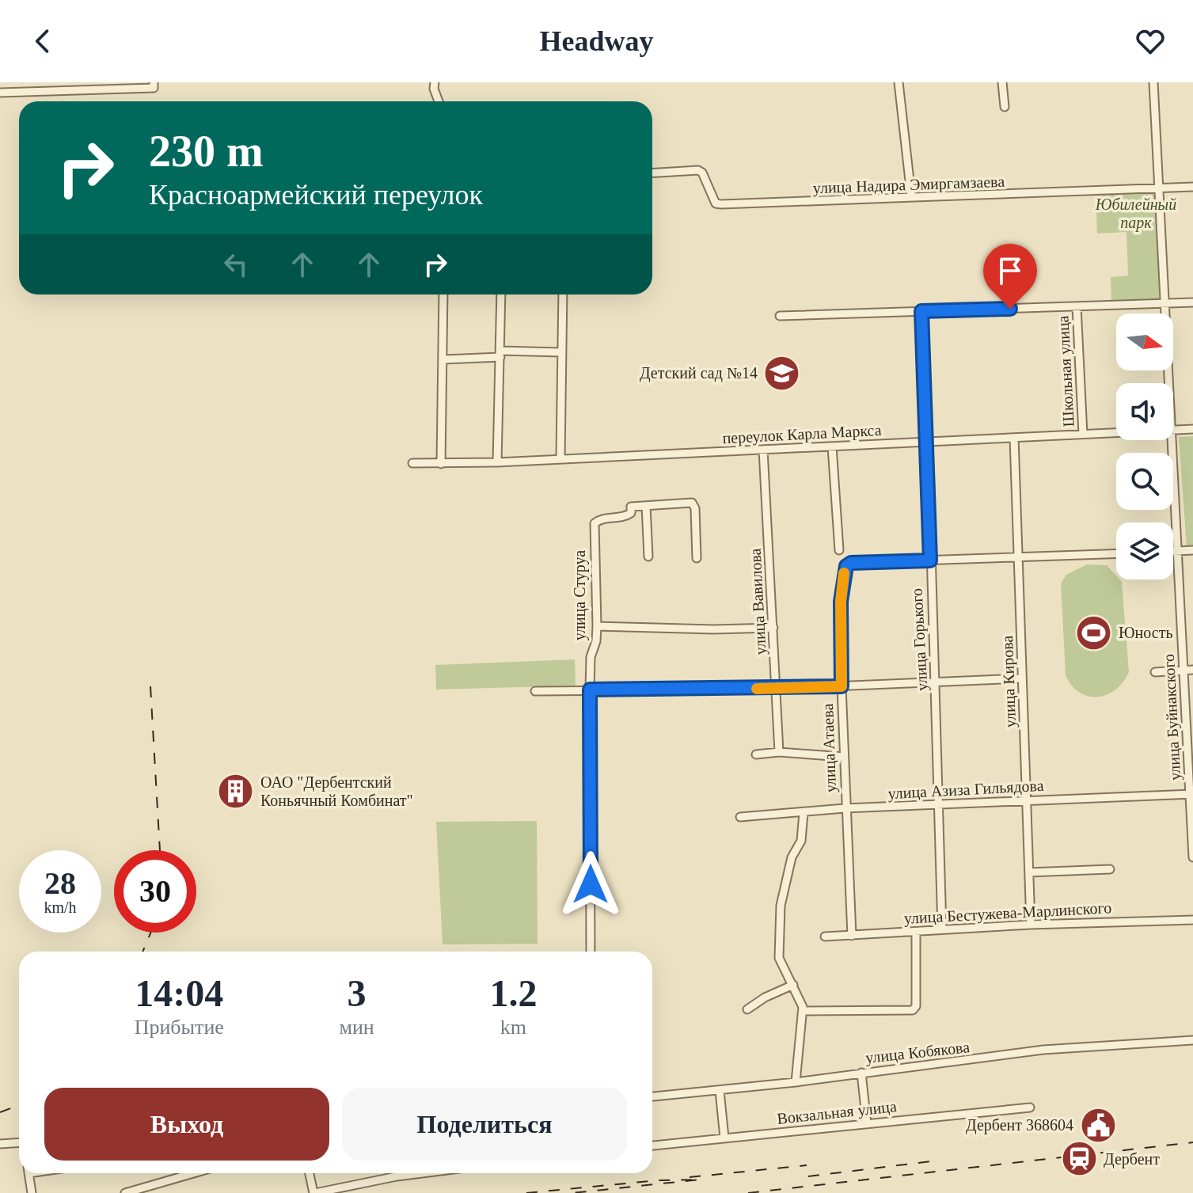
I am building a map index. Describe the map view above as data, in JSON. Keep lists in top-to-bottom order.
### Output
{
  "streets": {
    "street": [
      "улица Надира Эмиргамзаева",
      "Школьная улица",
      "переулок Карла Маркса",
      "улица Стуруа",
      "улица Вавилова",
      "улица Горького",
      "улица Кирова",
      "улица Буйнакского",
      "улица Атаева",
      "улица Азиза Гильядова",
      "улица Бестужева-Марлинского",
      "улица Кобякова",
      "Вокзальная улица"
    ]
  },
  "crossings": [
    ["улица Надира Эмиргамзаева", "улица Буйнакского"],
    ["Школьная улица", "переулок Карла Маркса"],
    ["переулок Карла Маркса", "улица Вавилова"],
    ["переулок Карла Маркса", "улица Горького"],
    ["переулок Карла Маркса", "улица Кирова"],
    ["улица Горького", "улица Атаева"],
    ["улица Горького", "улица Азиза Гильядова"],
    ["улица Горького", "улица Бестужева-Марлинского"],
    ["улица Кирова", "улица Азиза Гильядова"],
    ["улица Кирова", "улица Бестужева-Марлинского"],
    ["улица Буйнакского", "улица Азиза Гильядова"],
    ["улица Атаева", "улица Азиза Гильядова"],
    ["улица Атаева", "улица Бестужева-Марлинского"]
  ],
  "parks": ["Юбилейный парк"],
  "places": {
    "school or university": ["Детский сад №14"],
    "sports": ["Юность"],
    "building": ["ОАО \"Дербентский Коньячный Комбинат\""],
    "public building": ["Дербент 368604"],
    "station": ["Дербент"]
  },
  "north": "right",
  "page": {
    "header": "Headway",
    "turn": ["230 m", "Красноармейский переулок"],
    "speed": "28 km/h",
    "limit": "30",
    "eta": [
      "14:04",
      "Прибытие",
      "3",
      "мин",
      "1.2",
      "km"
    ],
    "buttons": ["Выход", "Поделиться"]
  }
}
